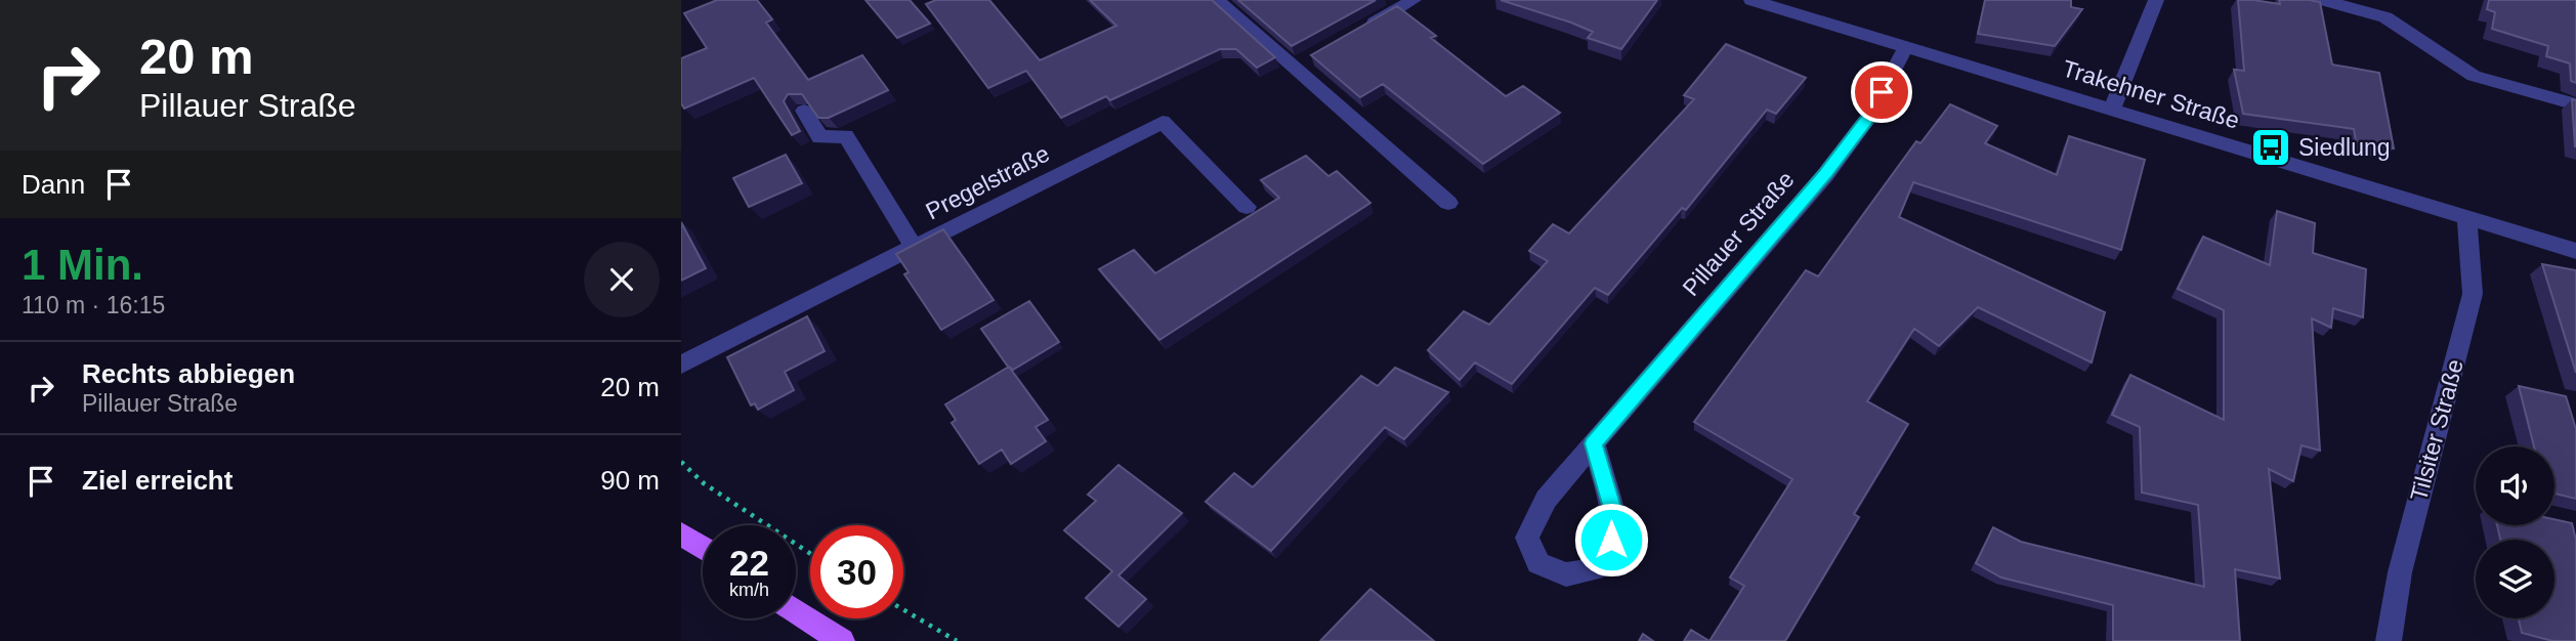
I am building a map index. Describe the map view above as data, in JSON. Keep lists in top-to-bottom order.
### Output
{
  "streets": {
    "street": [
      "Trakehner Straße",
      "Pregelstraße",
      "Pillauer Straße",
      "Tilsiter Straße"
    ]
  },
  "crossings": [
    ["Trakehner Straße", "Pillauer Straße"],
    ["Trakehner Straße", "Tilsiter Straße"]
  ],
  "places": {
    "bus stop": ["Siedlung"]
  },
  "page": {
    "turn": ["20 m", "Pillauer Straße"],
    "then": "Dann",
    "heading": ["1 Min.", "110 m · 16:15"],
    "list": [
      {
        "name": "Rechts abbiegen",
        "note": "Pillauer Straße",
        "value": "20 m"
      },
      {
        "name": "Ziel erreicht",
        "value": "90 m"
      }
    ],
    "speed": "22 km/h",
    "limit": "30"
  }
}
